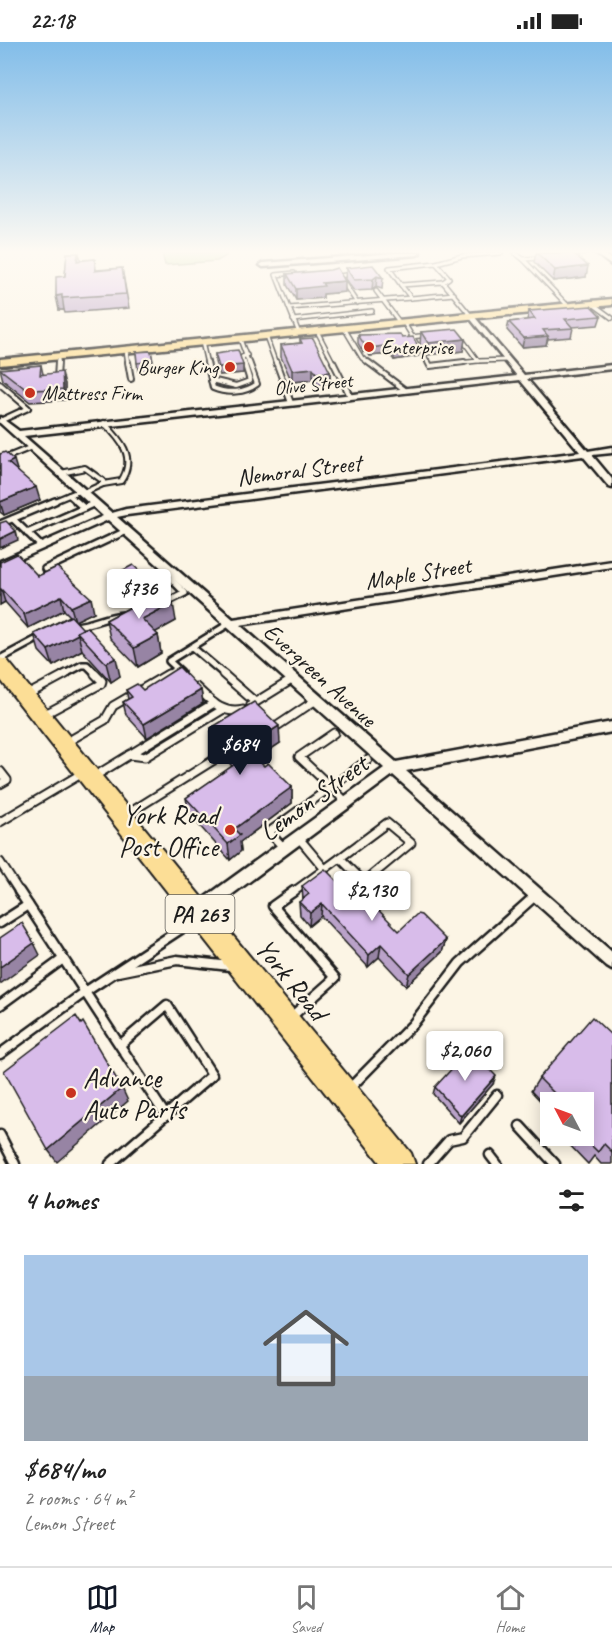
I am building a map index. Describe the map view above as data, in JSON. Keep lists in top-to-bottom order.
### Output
{
  "streets": {
    "highway": ["PA 263", "York Road"],
    "street": [
      "Olive Street",
      "Nemoral Street",
      "Maple Street",
      "Evergreen Avenue",
      "Lemon Street"
    ]
  },
  "crossings": [
    ["Olive Street", "Evergreen Avenue"],
    ["Nemoral Street", "Evergreen Avenue"],
    ["Maple Street", "Evergreen Avenue"],
    ["Evergreen Avenue", "Lemon Street"],
    ["Lemon Street", "York Road"]
  ],
  "places": [
    "Enterprise",
    "Burger King",
    "Mattress Firm",
    "York Road Post Office",
    "Advance Auto Parts"
  ],
  "north": "top left",
  "page": {
    "status": "22:18",
    "price": [
      "$736",
      "$684",
      "$2,130",
      "$2,060"
    ],
    "heading": "4 homes",
    "list": [
      {
        "name": "$684/mo",
        "note": "2 rooms · 64 m² · Lemon Street"
      }
    ],
    "tabs": ["Map", "Saved", "Home"]
  }
}
